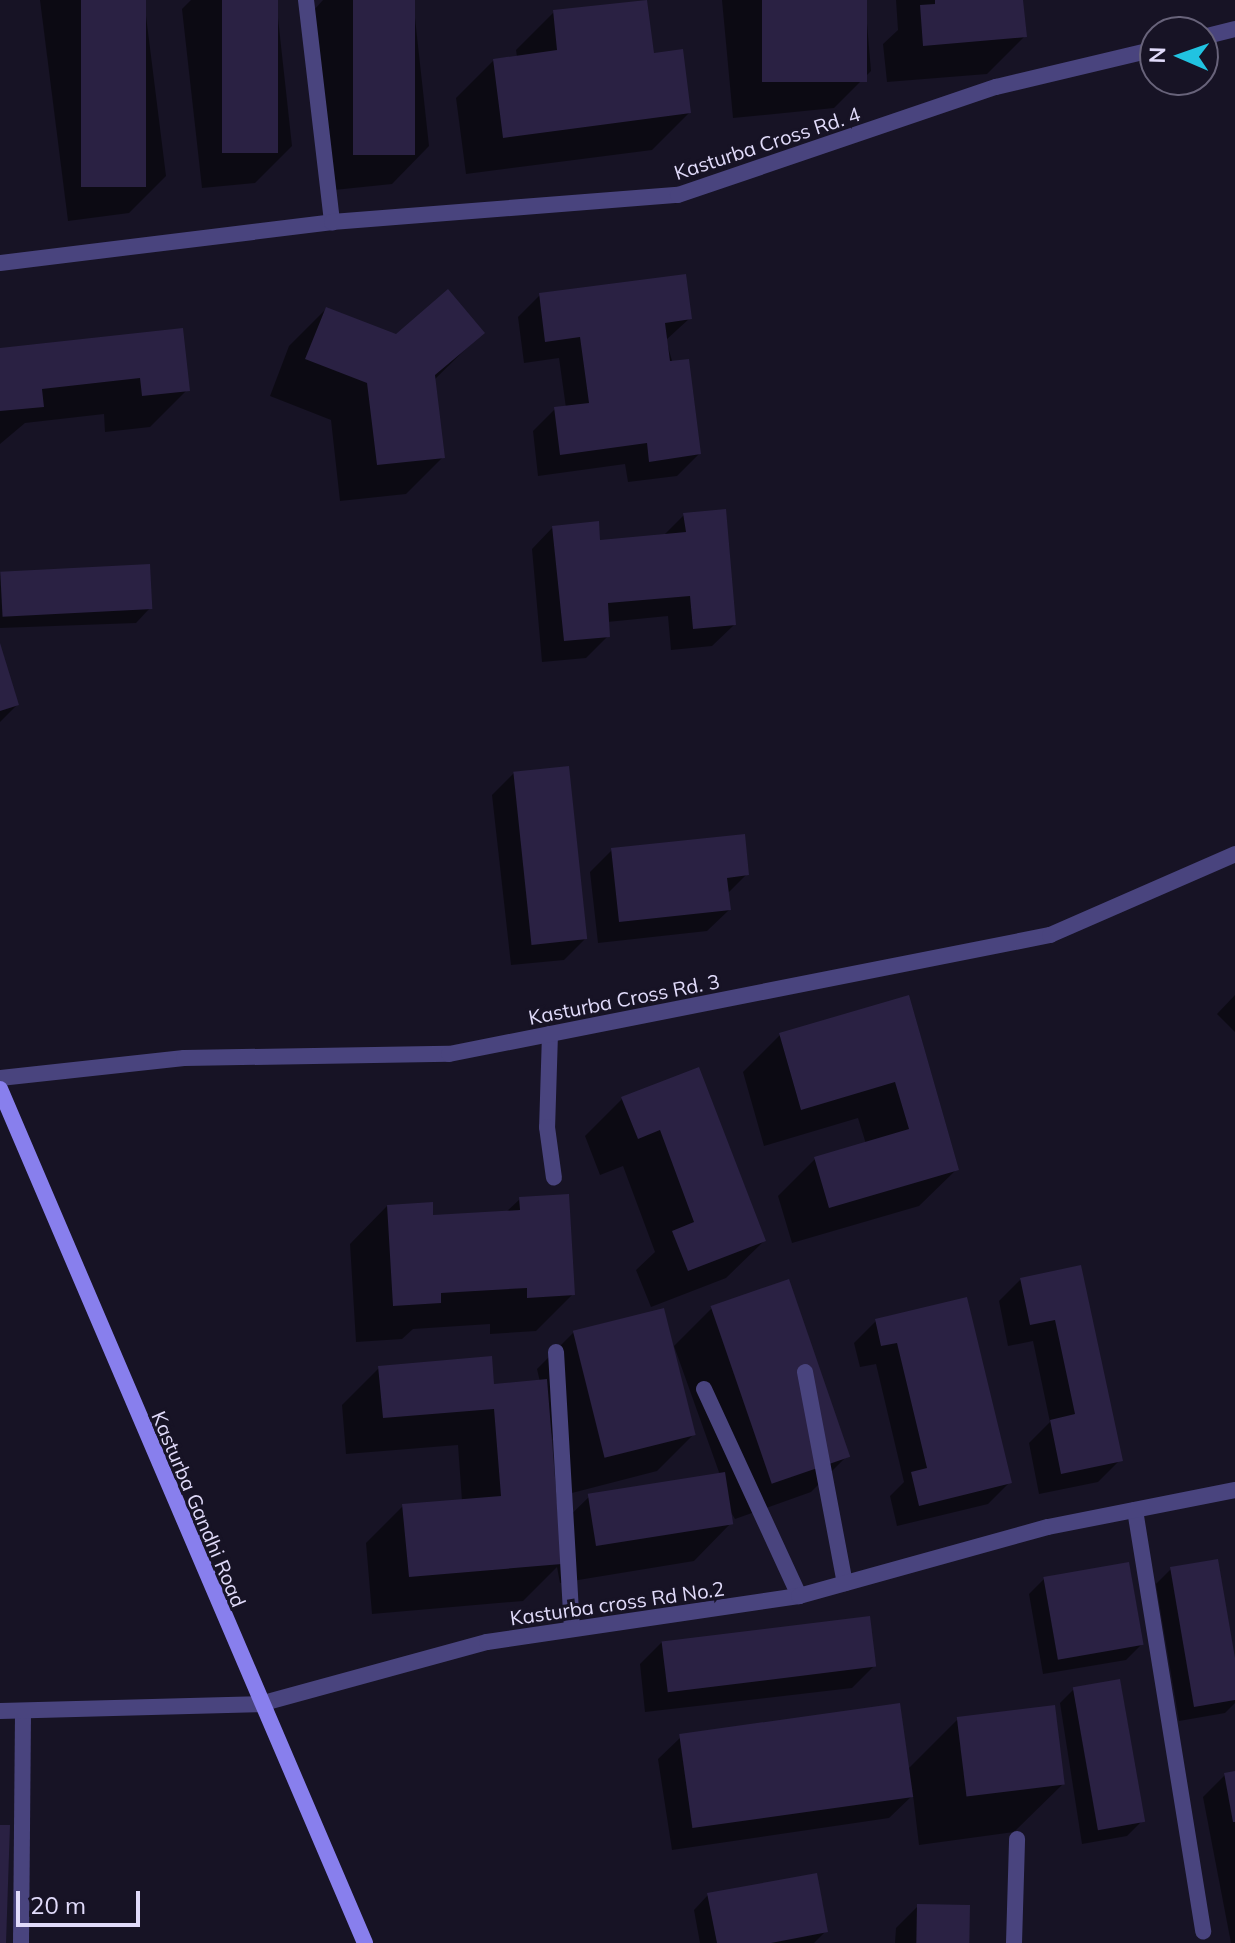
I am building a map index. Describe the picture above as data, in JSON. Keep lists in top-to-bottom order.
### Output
{
  "streets": {
    "main road": ["Kasturba Gandhi Road"],
    "street": ["Kasturba Cross Rd. 4", "Kasturba Cross Rd. 3", "Kasturba cross Rd No.2"]
  },
  "crossings": [
    ["Kasturba Gandhi Road", "Kasturba cross Rd No.2"]
  ],
  "scale_bar": "20 m",
  "north": "left"
}
